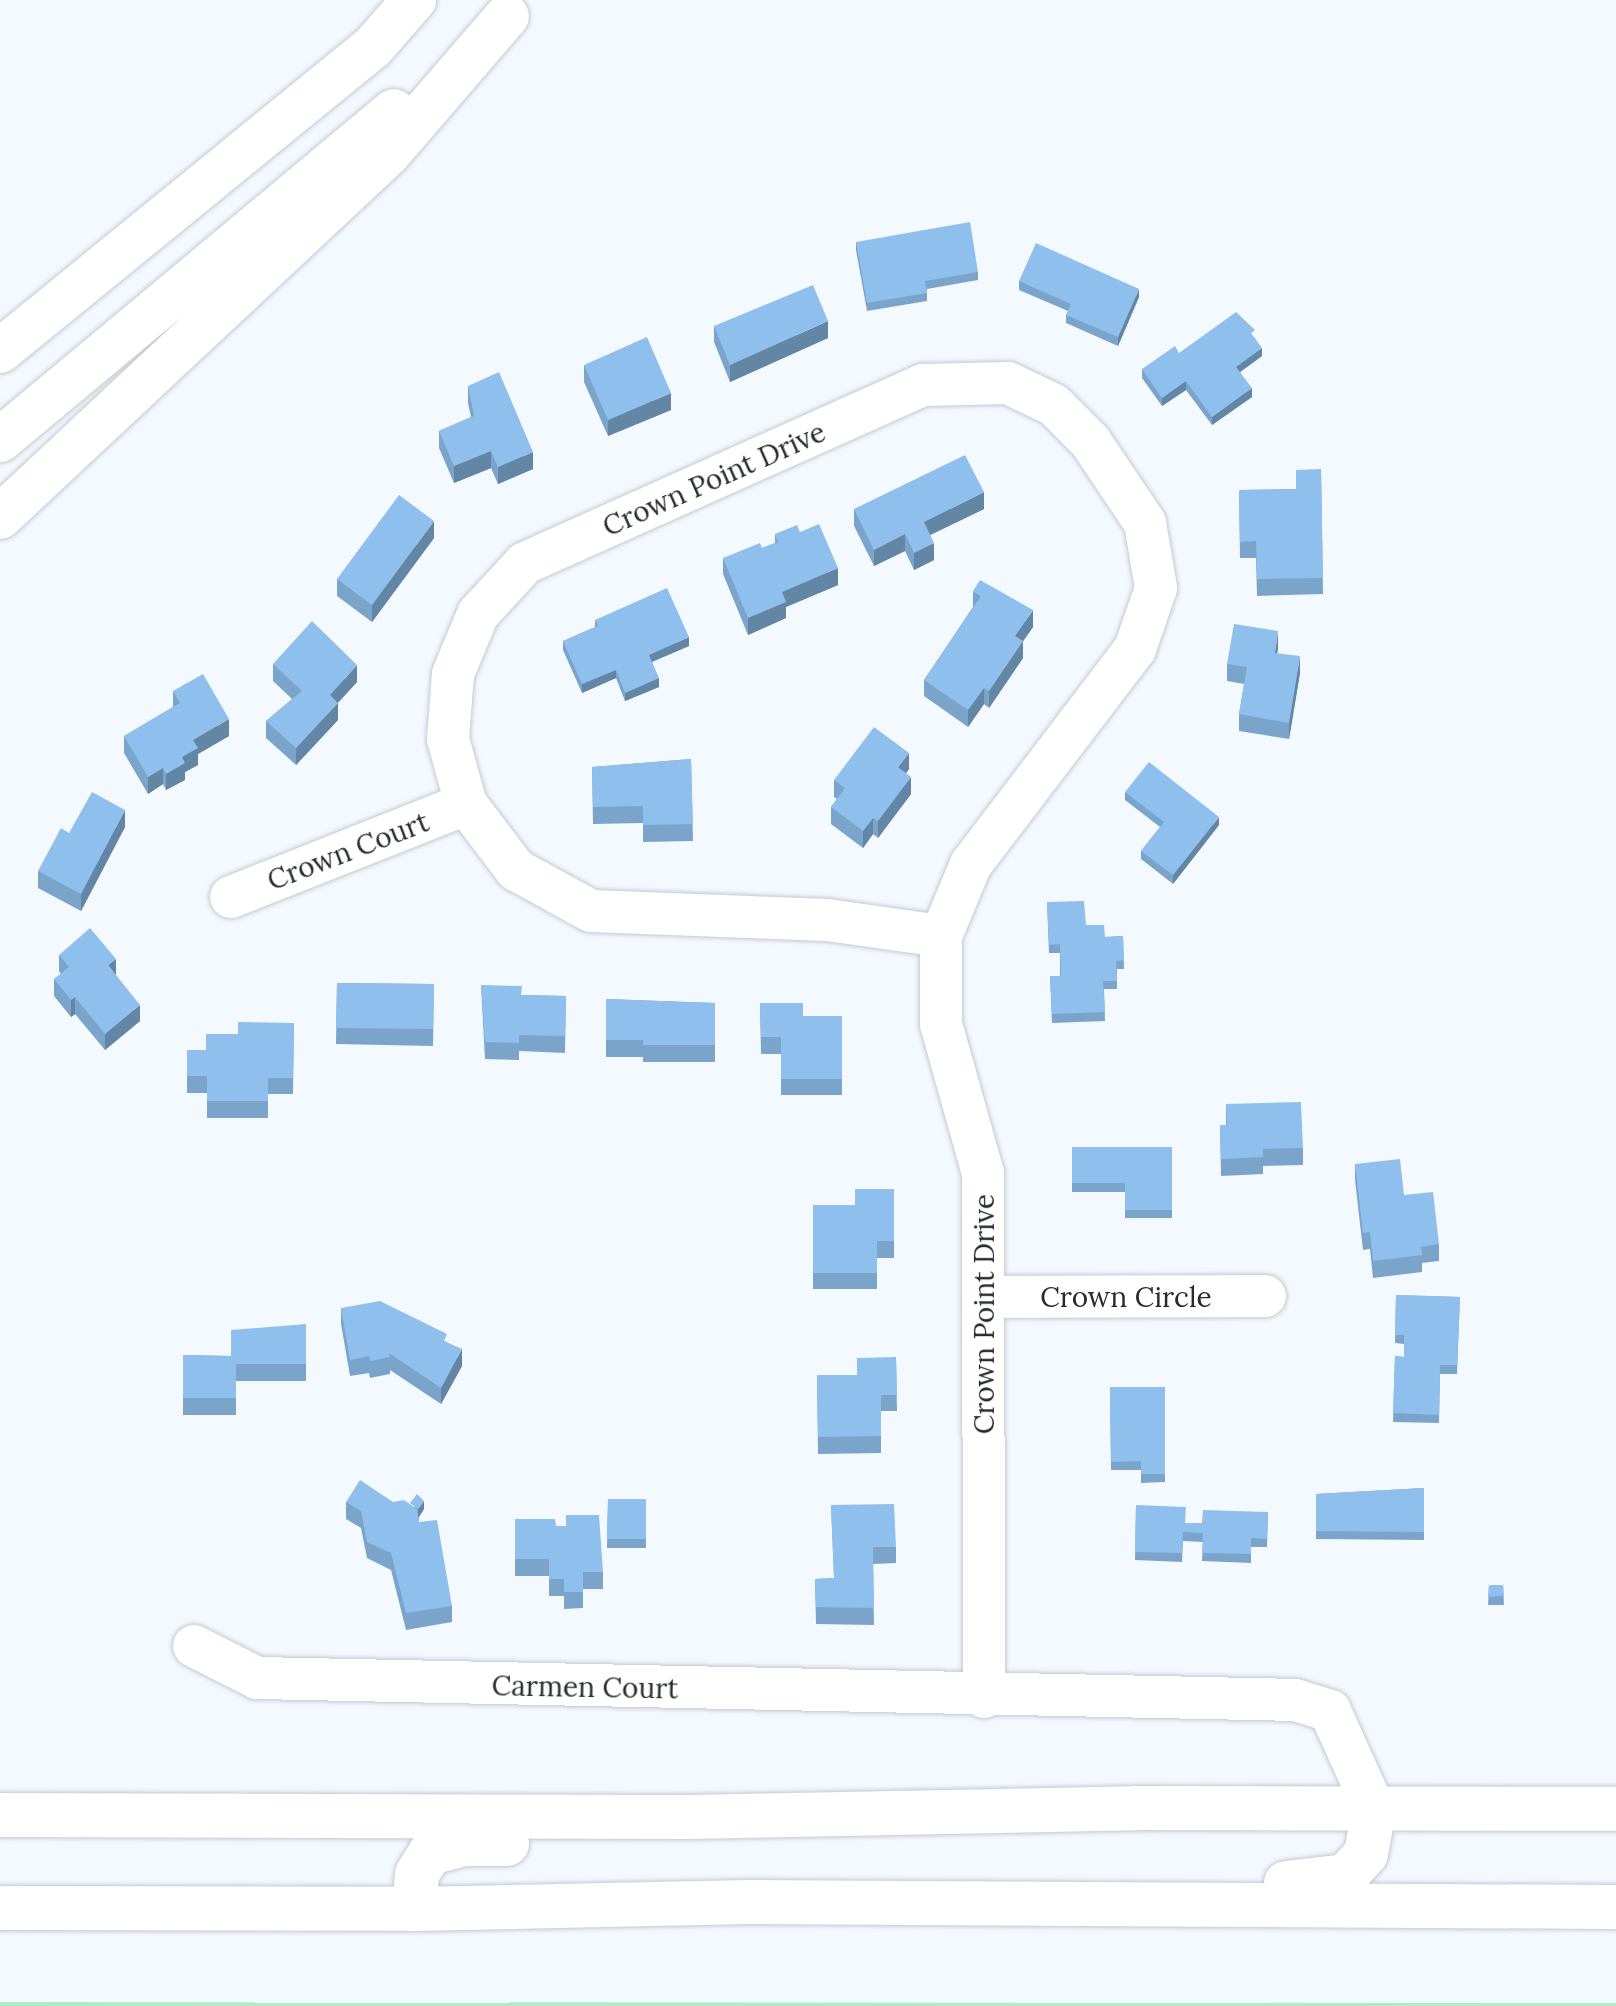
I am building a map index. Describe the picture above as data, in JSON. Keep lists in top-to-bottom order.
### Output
{
  "streets": {
    "street": [
      "Crown Point Drive",
      "Crown Court",
      "Crown Circle",
      "Carmen Court"
    ]
  },
  "crossings": [
    ["Crown Point Drive", "Crown Court"],
    ["Crown Point Drive", "Crown Circle"],
    ["Crown Point Drive", "Carmen Court"]
  ]
}
